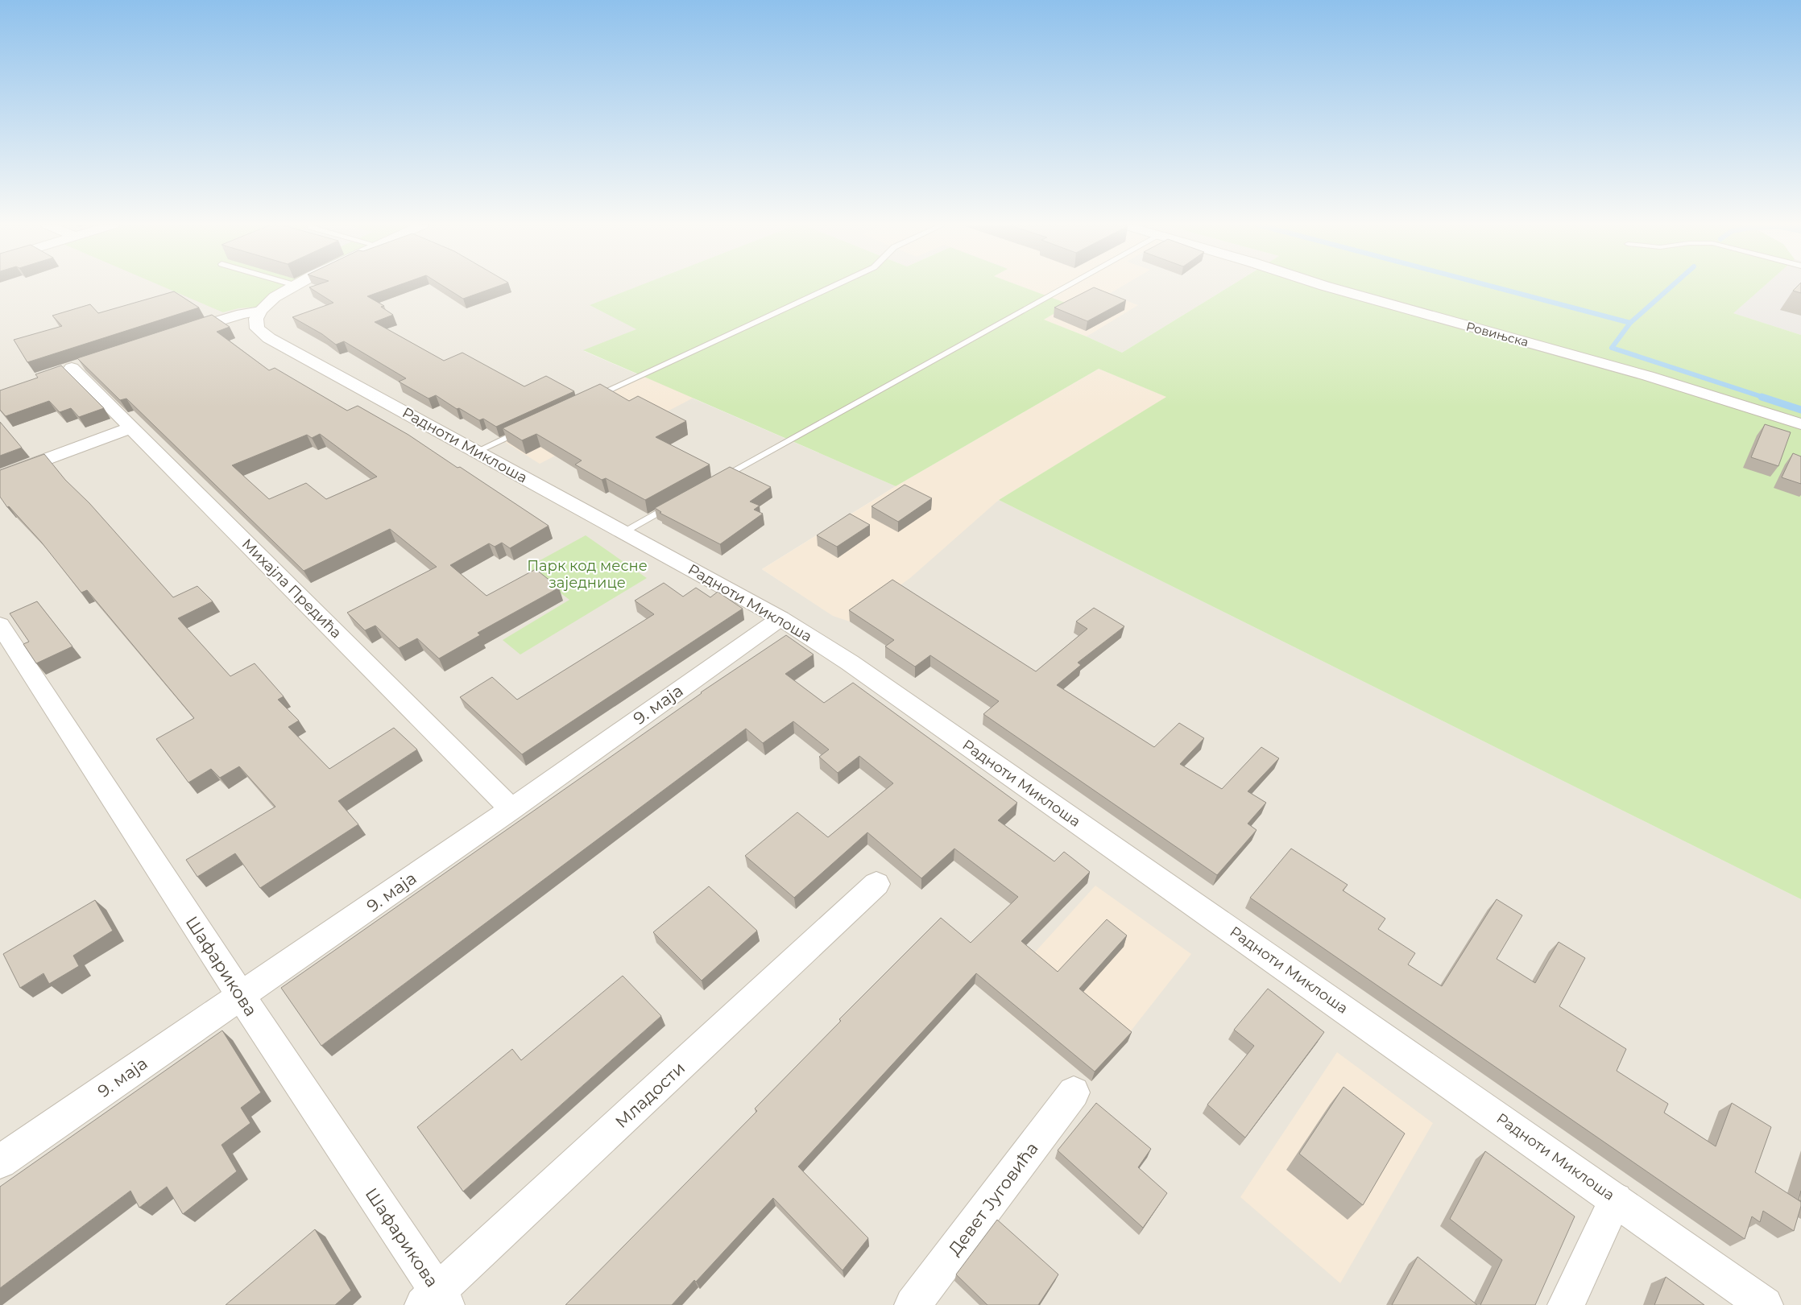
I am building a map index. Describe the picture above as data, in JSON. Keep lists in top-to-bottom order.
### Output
{
  "streets": {
    "street": [
      "Ровињска",
      "Радноти Миклоша",
      "Михајла Предића",
      "9. маја",
      "Шафарикова",
      "Младости",
      "Девет Југовића"
    ]
  },
  "crossings": [
    ["Радноти Миклоша", "9. маја"],
    ["Михајла Предића", "9. маја"],
    ["9. маја", "Шафарикова"],
    ["Шафарикова", "Младости"]
  ],
  "parks": ["Парк код месне заједнице"]
}
